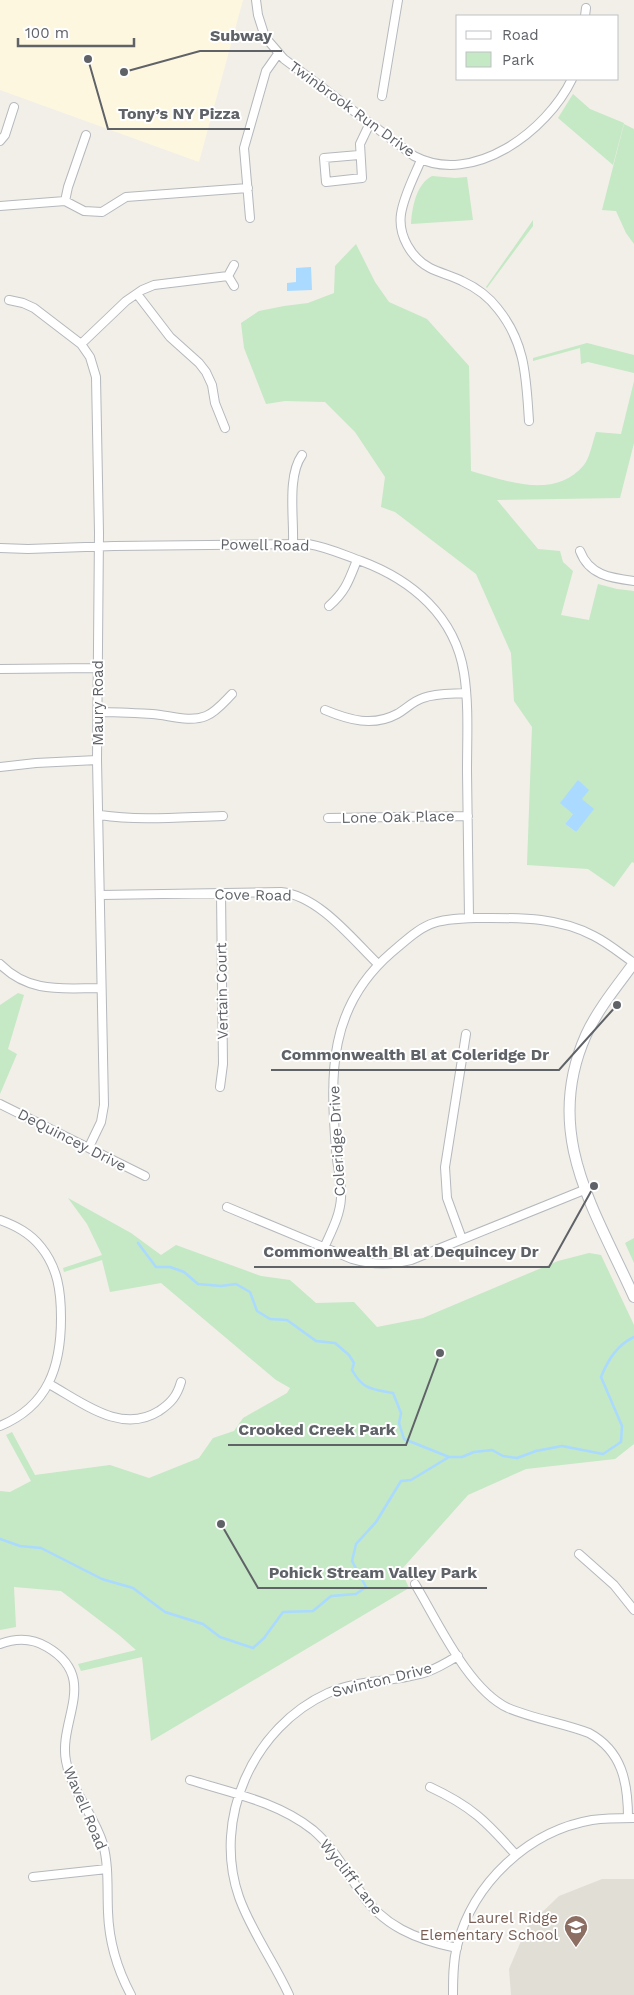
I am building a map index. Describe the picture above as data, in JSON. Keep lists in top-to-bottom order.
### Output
{
  "streets": {
    "street": [
      "Twinbrook Run Drive",
      "Powell Road",
      "Maury Road",
      "Lone Oak Place",
      "Cove Road",
      "Vertain Court",
      "DeQuincey Drive",
      "Coleridge Drive",
      "Swinton Drive",
      "Wavell Road",
      "Wycliff Lane"
    ]
  },
  "crossings": [
    ["Powell Road", "Maury Road"],
    ["Powell Road", "Lone Oak Place"],
    ["Powell Road", "Coleridge Drive"],
    ["Maury Road", "Cove Road"],
    ["Maury Road", "DeQuincey Drive"],
    ["Cove Road", "Vertain Court"],
    ["Cove Road", "Coleridge Drive"],
    ["Swinton Drive", "Wycliff Lane"]
  ],
  "places": {
    "other": [
      "Tony’s NY Pizza",
      "Subway",
      "Commonwealth Bl at Coleridge Dr",
      "Commonwealth Bl at Dequincey Dr",
      "Crooked Creek Park",
      "Pohick Stream Valley Park"
    ],
    "school or university": ["Laurel Ridge Elementary School"]
  },
  "legend": ["Road", "Park"],
  "scale_bar": "100 m"
}
